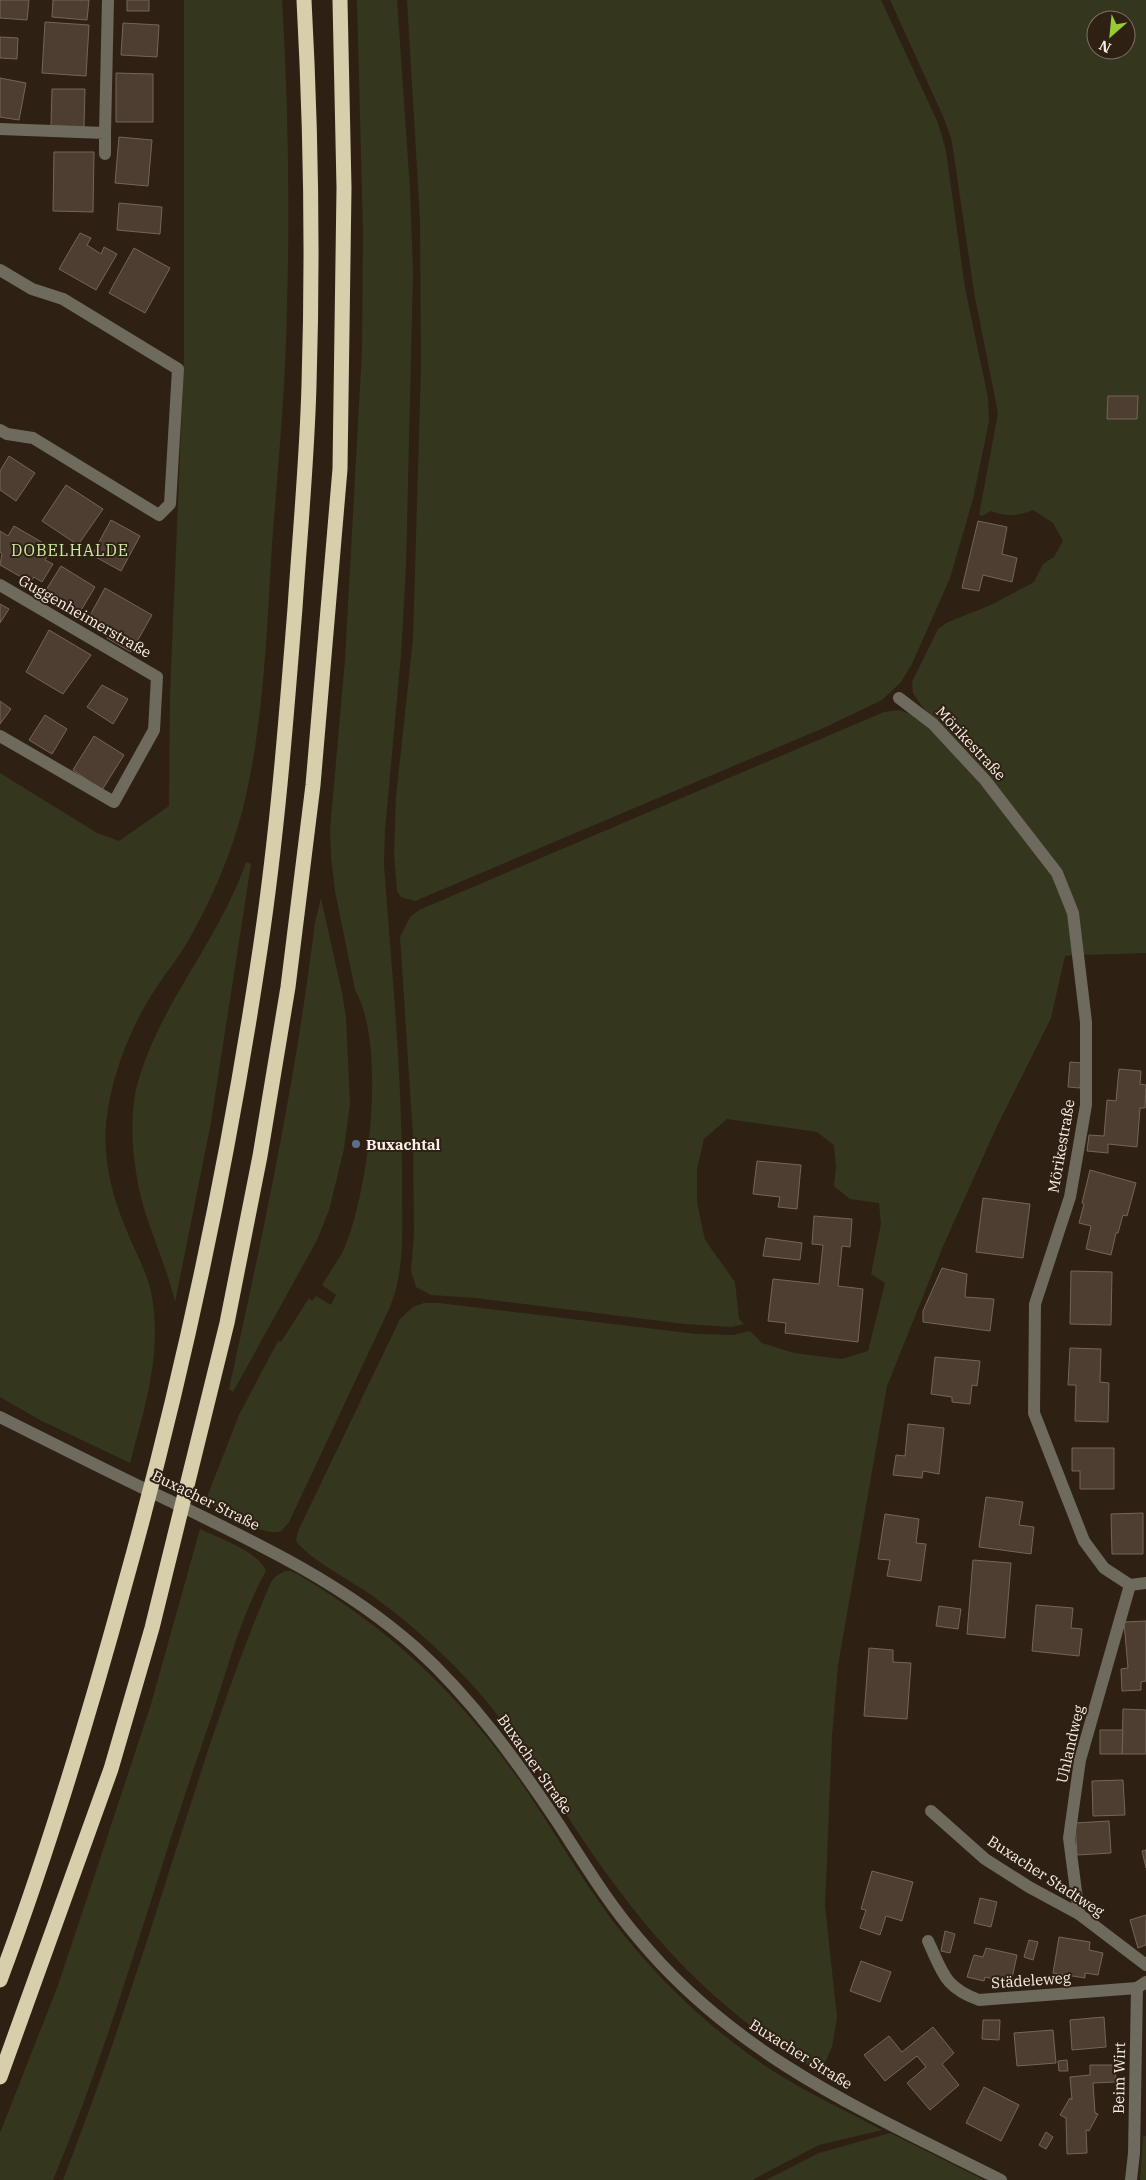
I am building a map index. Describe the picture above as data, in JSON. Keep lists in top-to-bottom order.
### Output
{
  "streets": {
    "street": [
      "Guggenheimerstraße",
      "Mörikestraße",
      "Buxacher Straße",
      "Uhlandweg",
      "Buxacher Stadtweg",
      "Städeleweg",
      "Beim Wirt"
    ]
  },
  "crossings": [
    ["Mörikestraße", "Uhlandweg"],
    ["Uhlandweg", "Buxacher Stadtweg"],
    ["Städeleweg", "Beim Wirt"]
  ],
  "districts": ["DOBELHALDE"],
  "places": ["Buxachtal"],
  "north": "bottom left"
}
